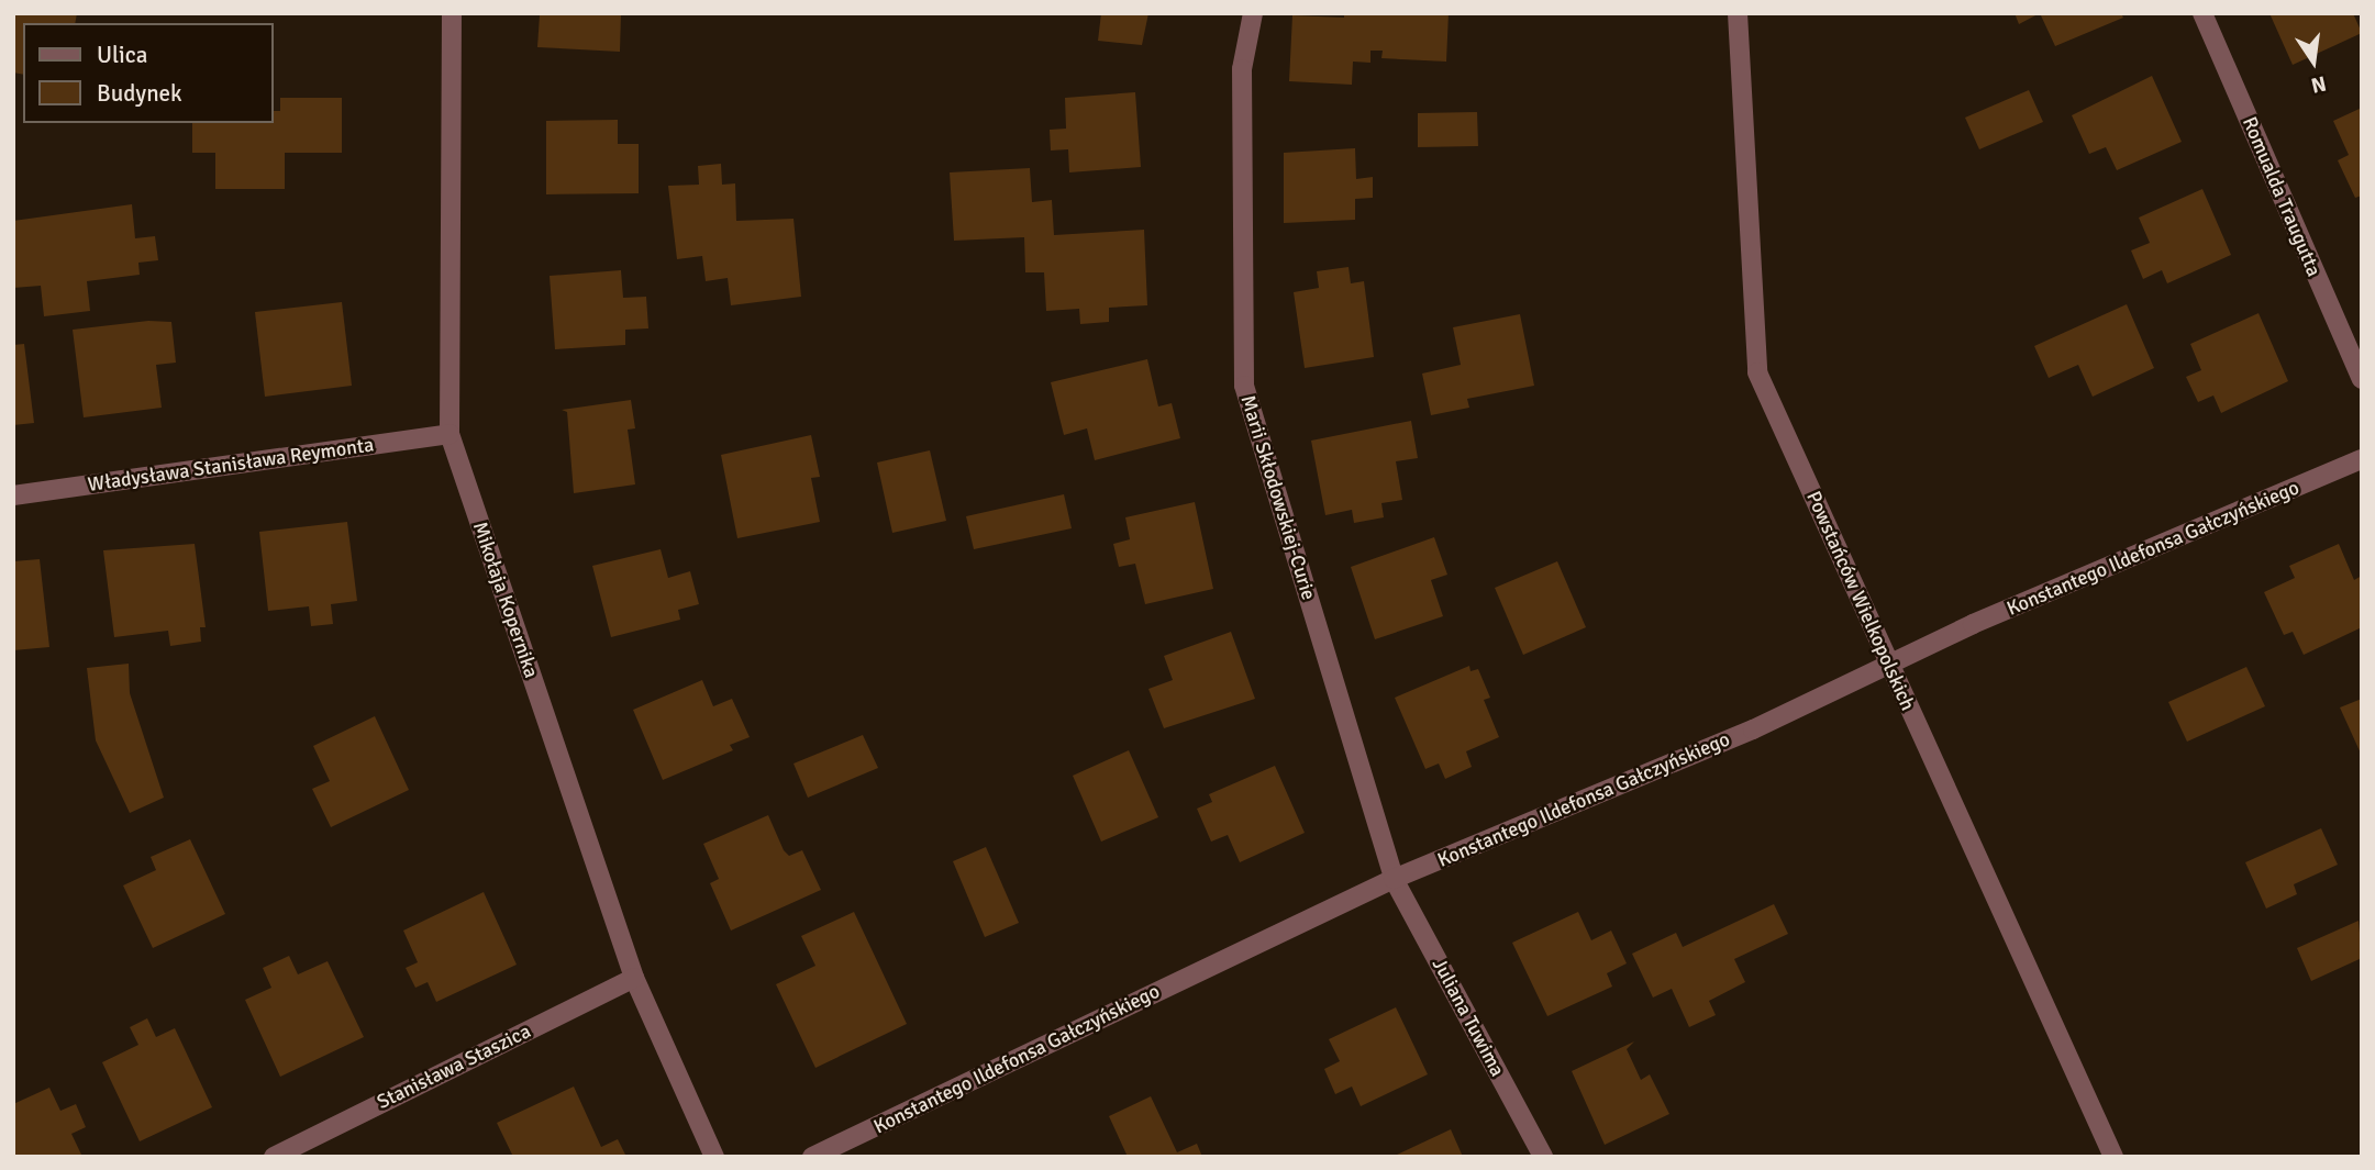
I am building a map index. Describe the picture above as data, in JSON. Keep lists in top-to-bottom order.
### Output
{
  "streets": {
    "street": [
      "Romualda Traugutta",
      "Władysława Stanisława Reymonta",
      "Marii Skłodowskiej-Curie",
      "Konstantego Ildefonsa Gałczyńskiego",
      "Mikołaja Kopernika",
      "Powstańców Wielkopolskich",
      "Juliana Tuwima",
      "Stanisława Staszica"
    ]
  },
  "crossings": [
    ["Władysława Stanisława Reymonta", "Mikołaja Kopernika"],
    ["Marii Skłodowskiej-Curie", "Konstantego Ildefonsa Gałczyńskiego"],
    ["Marii Skłodowskiej-Curie", "Juliana Tuwima"],
    ["Konstantego Ildefonsa Gałczyńskiego", "Powstańców Wielkopolskich"],
    ["Konstantego Ildefonsa Gałczyńskiego", "Juliana Tuwima"],
    ["Mikołaja Kopernika", "Stanisława Staszica"]
  ],
  "legend": ["Ulica", "Budynek"],
  "north": "bottom"
}
